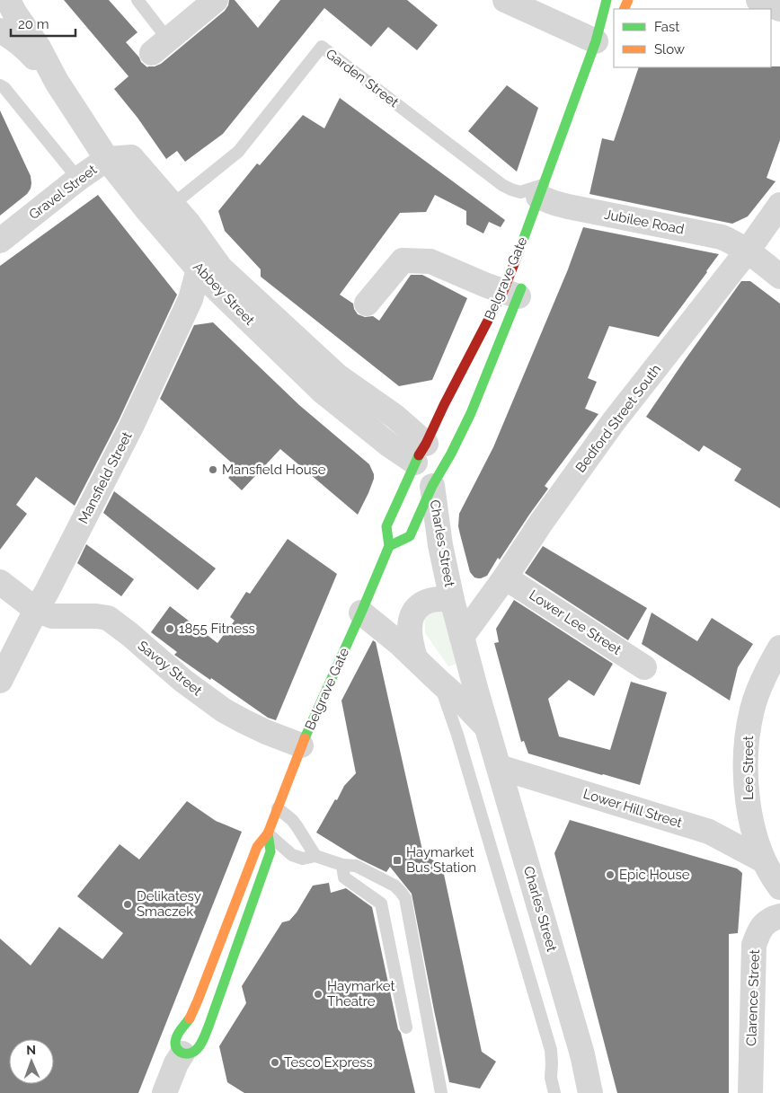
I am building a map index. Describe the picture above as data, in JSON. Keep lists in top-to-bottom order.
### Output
{
  "streets": {
    "street": [
      "Gravel Street",
      "Jubilee Road",
      "Belgrave Gate",
      "Abbey Street",
      "Bedford Street South",
      "Mansfield Street",
      "Charles Street",
      "Lower Lee Street",
      "Savoy Street",
      "Lee Street",
      "Lower Hill Street",
      "Clarence Street"
    ],
    "lane": ["Garden Street"]
  },
  "crossings": [
    ["Garden Street", "Jubilee Road"],
    ["Garden Street", "Belgrave Gate"],
    ["Garden Street", "Abbey Street"],
    ["Gravel Street", "Abbey Street"],
    ["Jubilee Road", "Belgrave Gate"],
    ["Jubilee Road", "Bedford Street South"],
    ["Belgrave Gate", "Abbey Street"],
    ["Belgrave Gate", "Charles Street"],
    ["Belgrave Gate", "Savoy Street"],
    ["Abbey Street", "Mansfield Street"],
    ["Bedford Street South", "Charles Street"],
    ["Bedford Street South", "Lower Lee Street"],
    ["Mansfield Street", "Savoy Street"],
    ["Charles Street", "Lower Hill Street"],
    ["Lee Street", "Lower Hill Street"]
  ],
  "places": {
    "other": [
      "Mansfield House",
      "1855 Fitness",
      "Epic House",
      "Delikatesy Smaczek",
      "Haymarket Theatre",
      "Tesco Express"
    ],
    "transit": ["Haymarket Bus Station"]
  },
  "legend": ["Fast", "Slow"],
  "scale_bar": "20 m",
  "north": "top"
}
